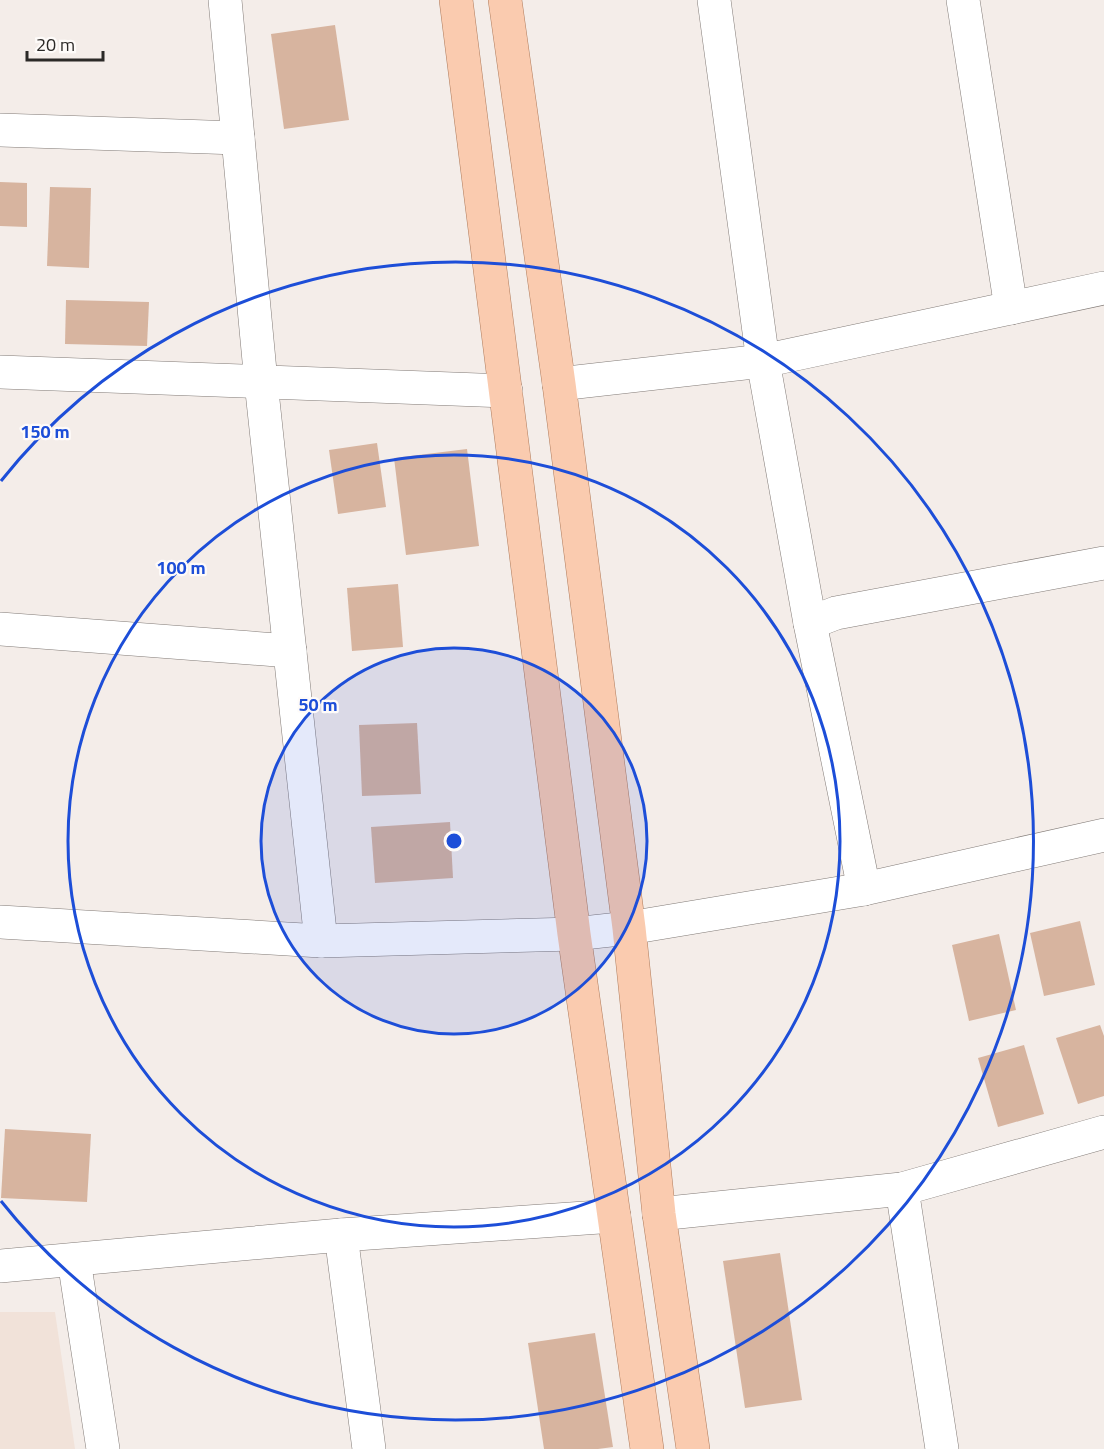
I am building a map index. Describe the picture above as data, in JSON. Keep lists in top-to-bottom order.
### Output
{
  "scale_bar": "20 m",
  "rings": ["150 m", "100 m", "50 m"]
}
